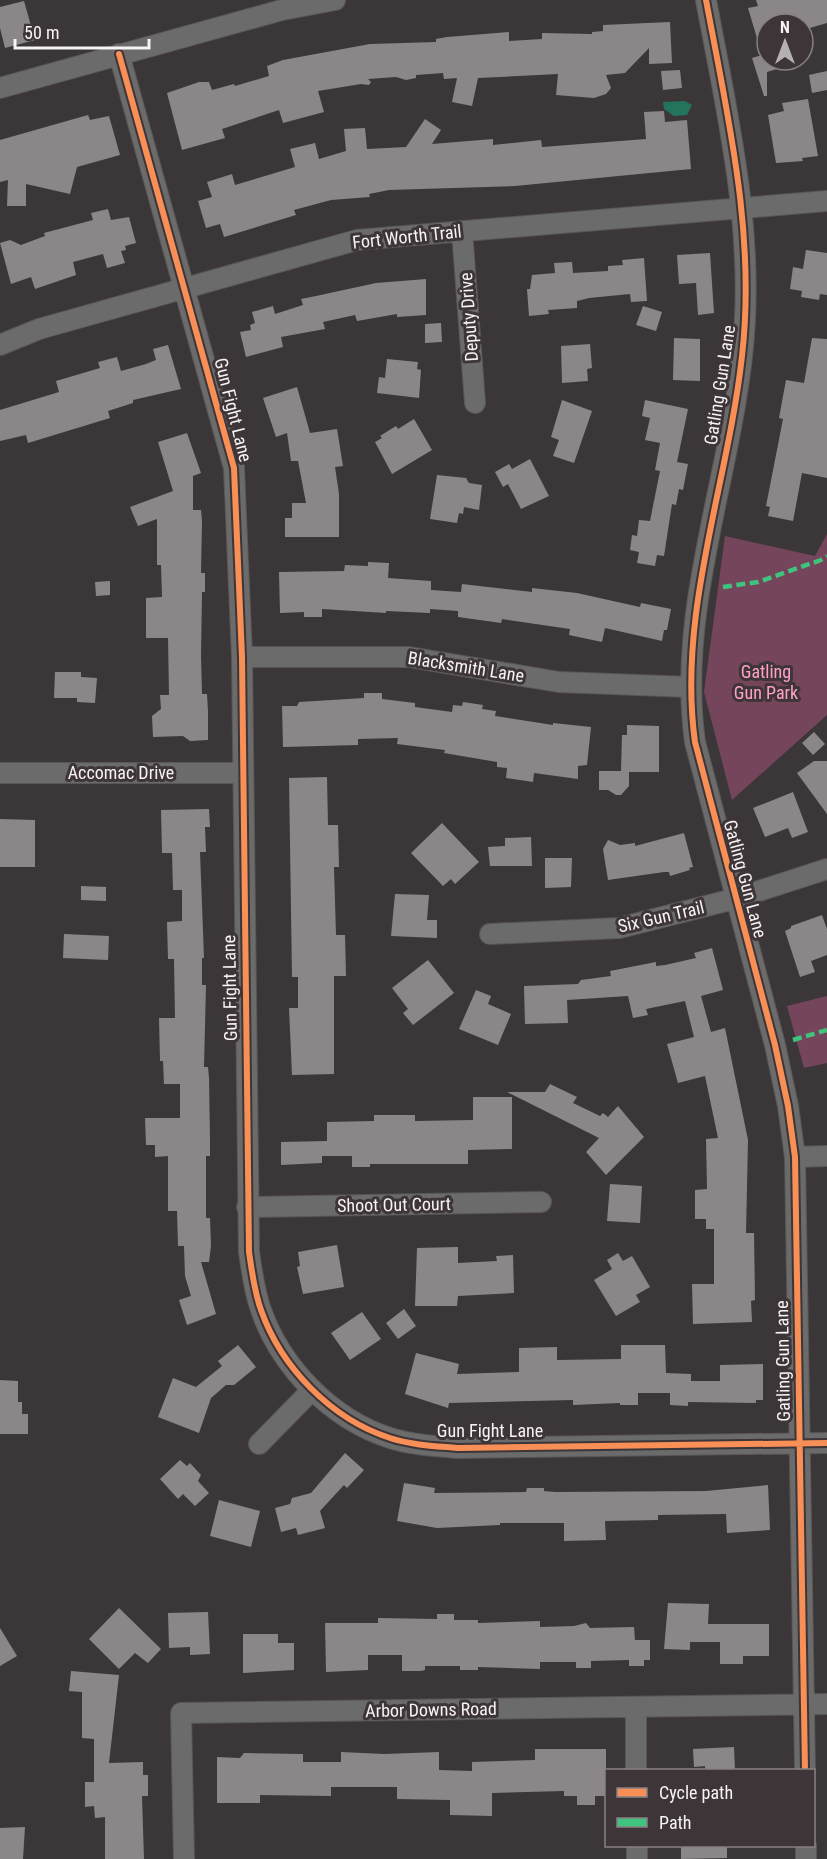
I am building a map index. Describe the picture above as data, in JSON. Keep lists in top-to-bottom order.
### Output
{
  "streets": {
    "street": [
      "Fort Worth Trail",
      "Deputy Drive",
      "Gatling Gun Lane",
      "Gun Fight Lane",
      "Blacksmith Lane",
      "Accomac Drive",
      "Six Gun Trail",
      "Shoot Out Court",
      "Arbor Downs Road"
    ]
  },
  "crossings": [
    ["Fort Worth Trail", "Deputy Drive"],
    ["Fort Worth Trail", "Gatling Gun Lane"],
    ["Fort Worth Trail", "Gun Fight Lane"],
    ["Gatling Gun Lane", "Gun Fight Lane"],
    ["Gatling Gun Lane", "Blacksmith Lane"],
    ["Gatling Gun Lane", "Six Gun Trail"],
    ["Gatling Gun Lane", "Arbor Downs Road"],
    ["Gun Fight Lane", "Blacksmith Lane"],
    ["Gun Fight Lane", "Accomac Drive"],
    ["Gun Fight Lane", "Shoot Out Court"]
  ],
  "parks": ["Gatling Gun Park"],
  "legend": ["Cycle path", "Path"],
  "scale_bar": "50 m",
  "north": "top"
}
